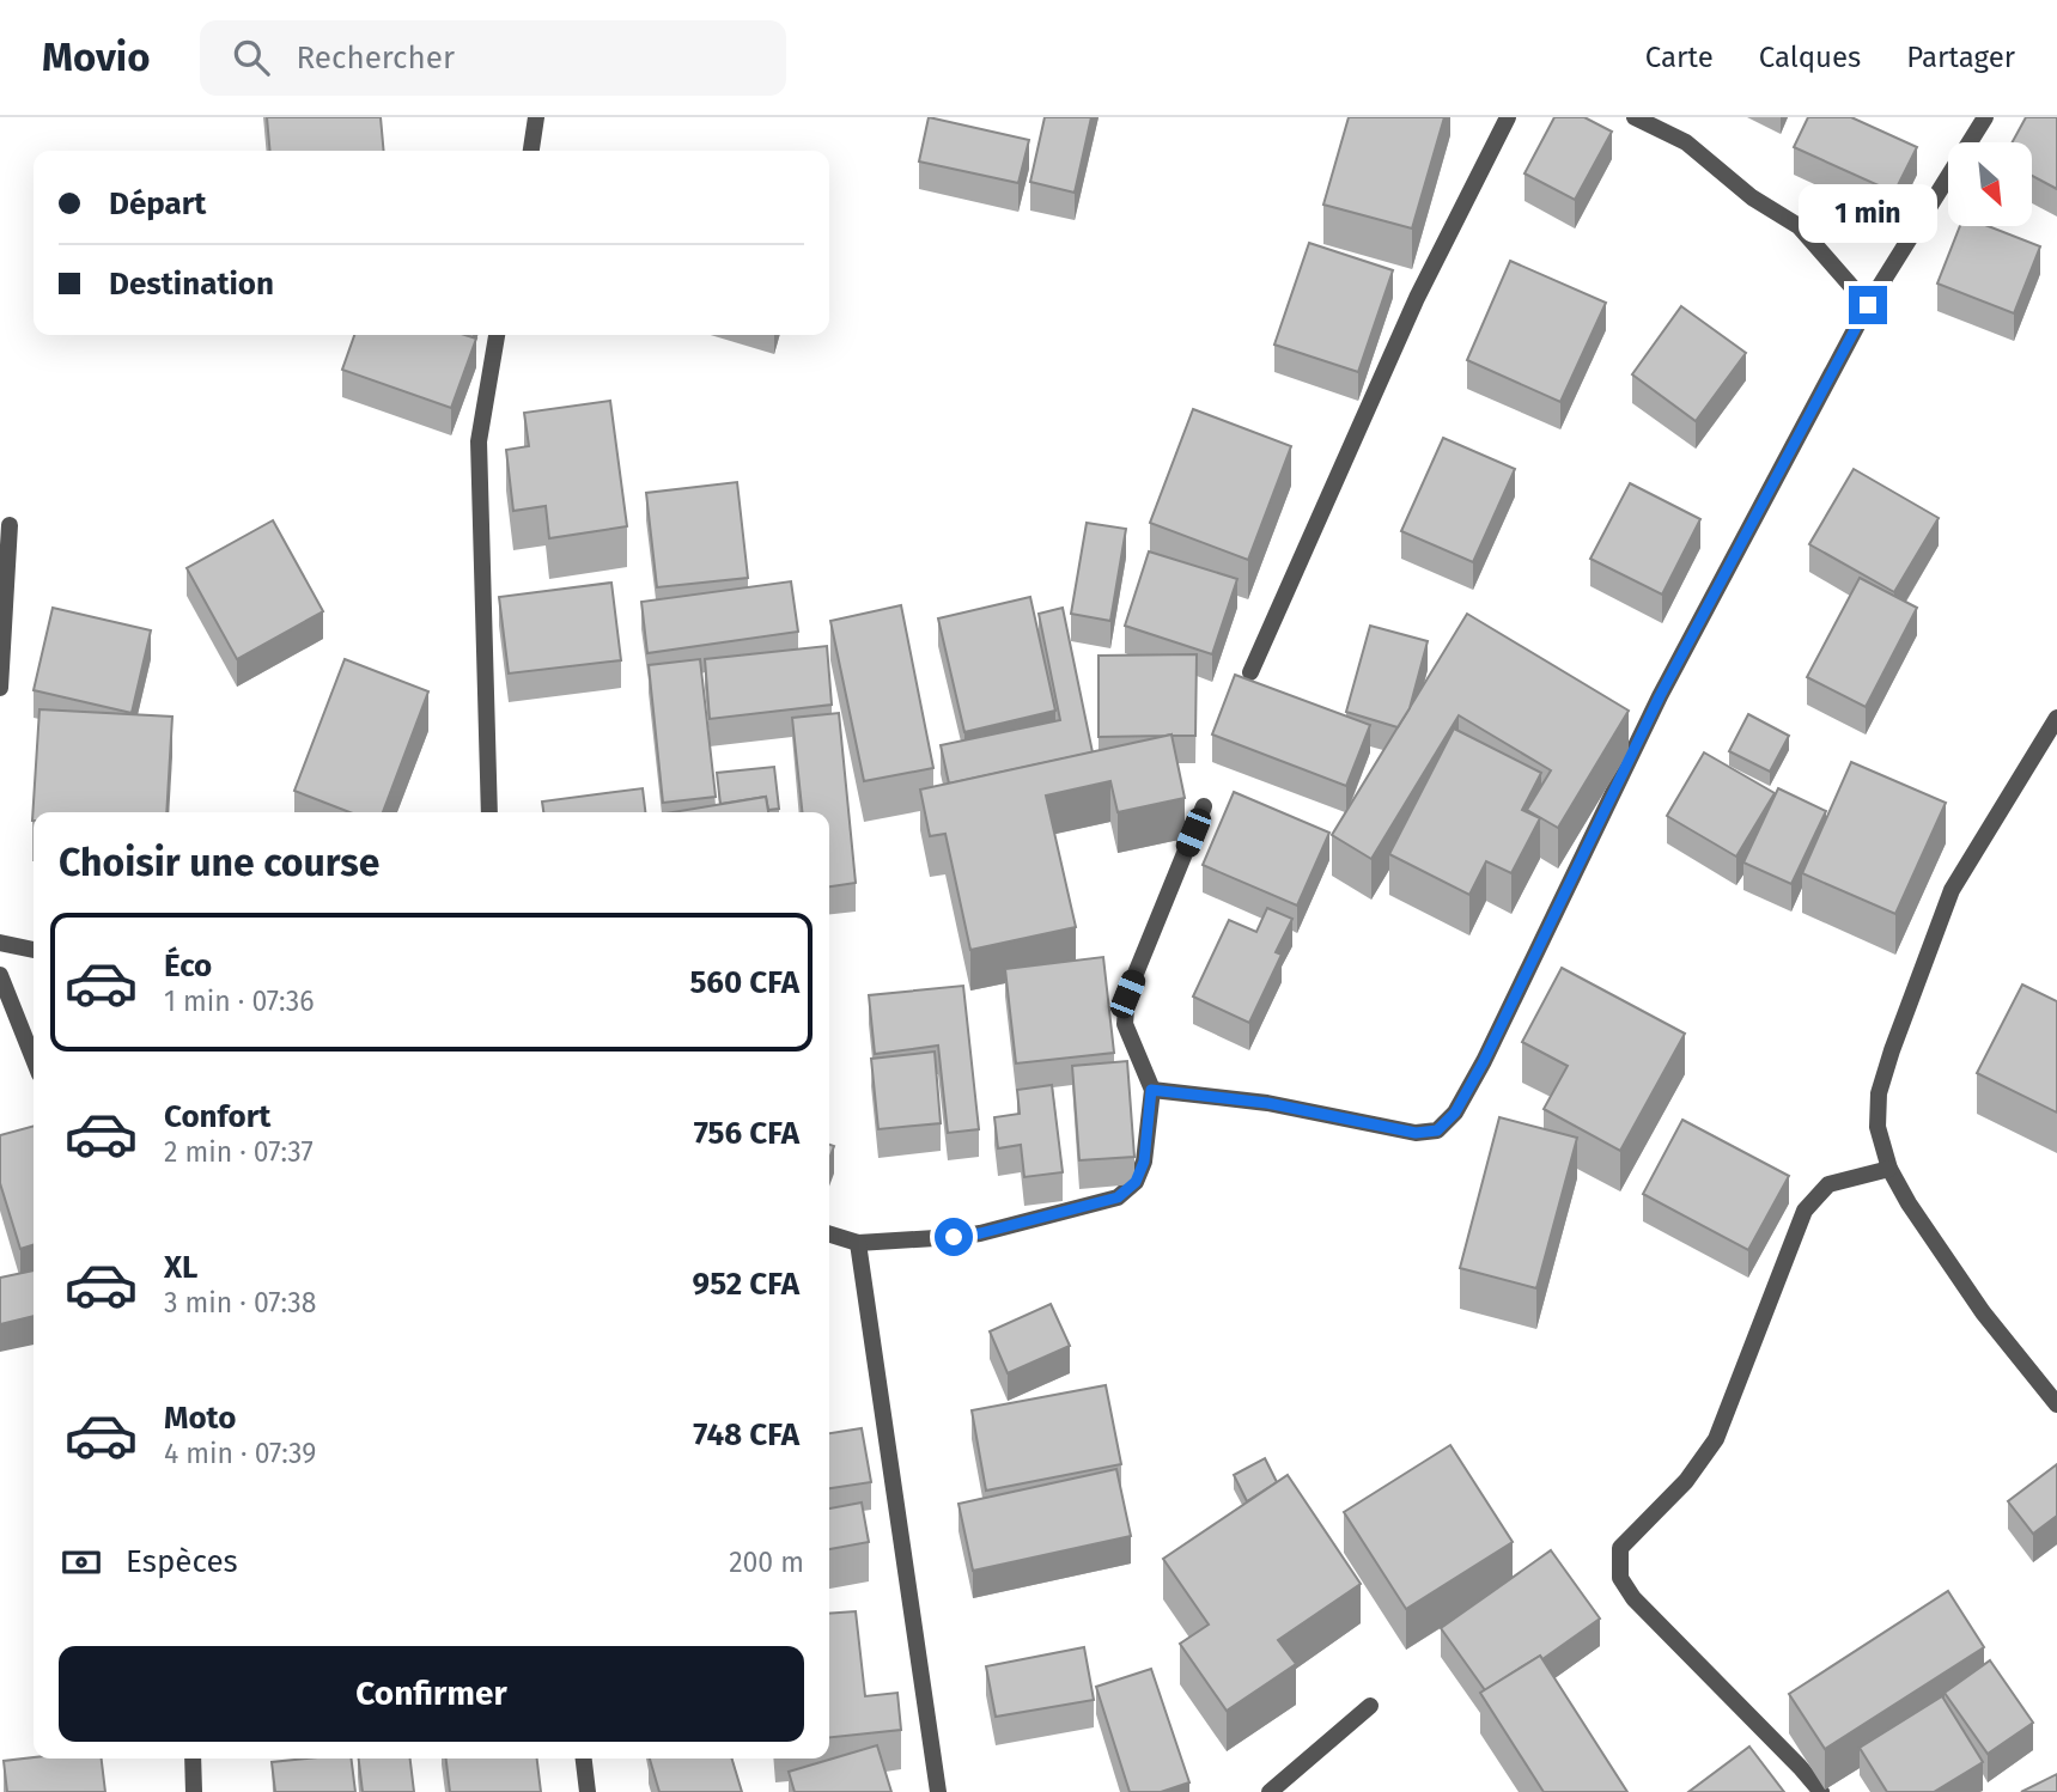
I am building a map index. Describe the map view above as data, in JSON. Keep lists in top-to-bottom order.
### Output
{
  "north": "bottom right",
  "page": {
    "header": "Movio",
    "search": "Rechercher",
    "nav": ["Carte", "Calques", "Partager"],
    "banner": ["Départ", "Destination"],
    "bubble": "1 min",
    "heading": "Choisir une course",
    "list": [
      {
        "name": "Éco",
        "note": "1 min · 07:36",
        "value": "560 CFA"
      },
      {
        "name": "Confort",
        "note": "2 min · 07:37",
        "value": "756 CFA"
      },
      {
        "name": "XL",
        "note": "3 min · 07:38",
        "value": "952 CFA"
      },
      {
        "name": "Moto",
        "note": "4 min · 07:39",
        "value": "748 CFA"
      }
    ],
    "pay": ["Espèces", "200 m"],
    "buttons": "Confirmer"
  }
}
